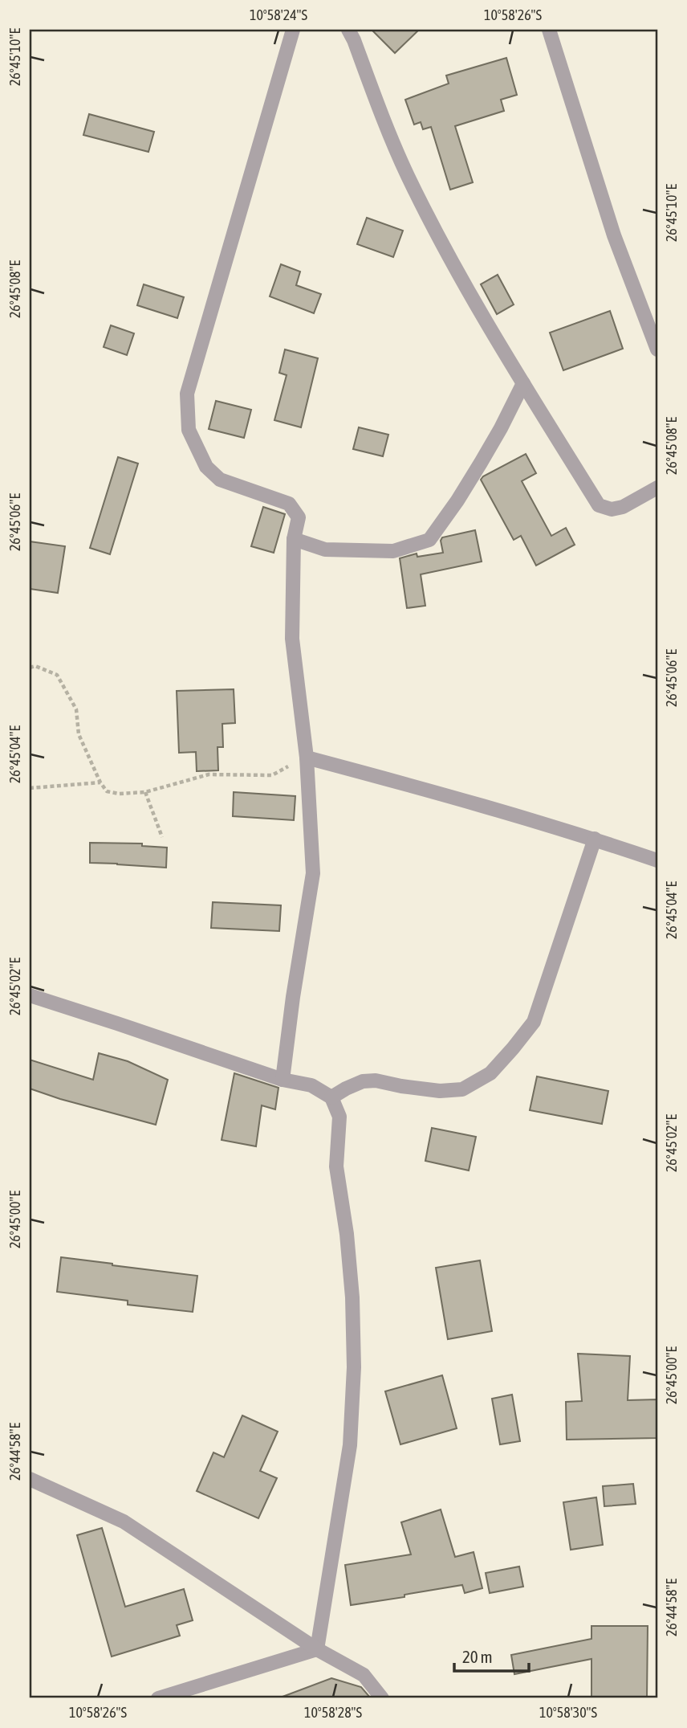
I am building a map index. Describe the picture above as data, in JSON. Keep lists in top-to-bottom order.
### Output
{
  "scale_bar": "20 m",
  "coordinates": [
    "10°58'24\"S",
    "10°58'26\"S",
    "26°45'10\"E",
    "26°45'08\"E",
    "26°45'06\"E",
    "26°45'04\"E",
    "26°45'02\"E",
    "26°45'00\"E",
    "26°44'58\"E",
    "10°58'28\"S",
    "10°58'30\"S"
  ]
}
